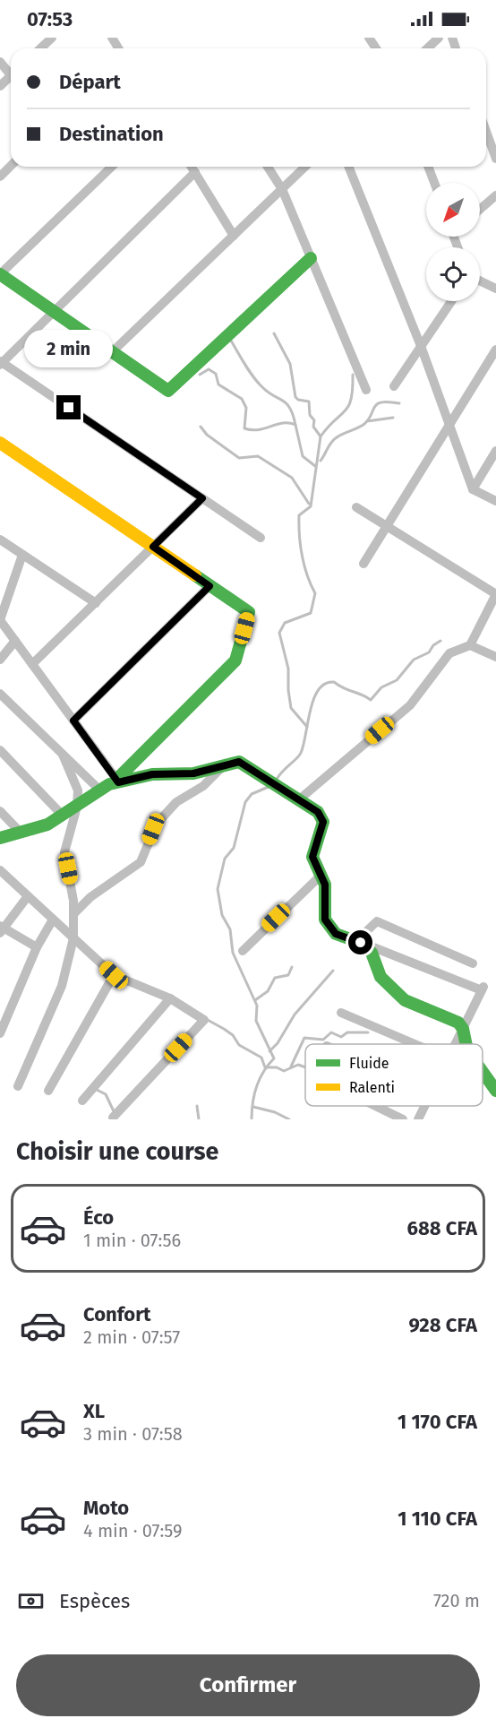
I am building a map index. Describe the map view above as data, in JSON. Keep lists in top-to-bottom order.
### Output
{
  "legend": ["Fluide", "Ralenti"],
  "north": "bottom left",
  "page": {
    "status": "07:53",
    "banner": ["Départ", "Destination"],
    "bubble": "2 min",
    "heading": "Choisir une course",
    "list": [
      {
        "name": "Éco",
        "note": "1 min · 07:56",
        "value": "688 CFA"
      },
      {
        "name": "Confort",
        "note": "2 min · 07:57",
        "value": "928 CFA"
      },
      {
        "name": "XL",
        "note": "3 min · 07:58",
        "value": "1 170 CFA"
      },
      {
        "name": "Moto",
        "note": "4 min · 07:59",
        "value": "1 110 CFA"
      }
    ],
    "pay": ["Espèces", "720 m"],
    "buttons": "Confirmer"
  }
}
